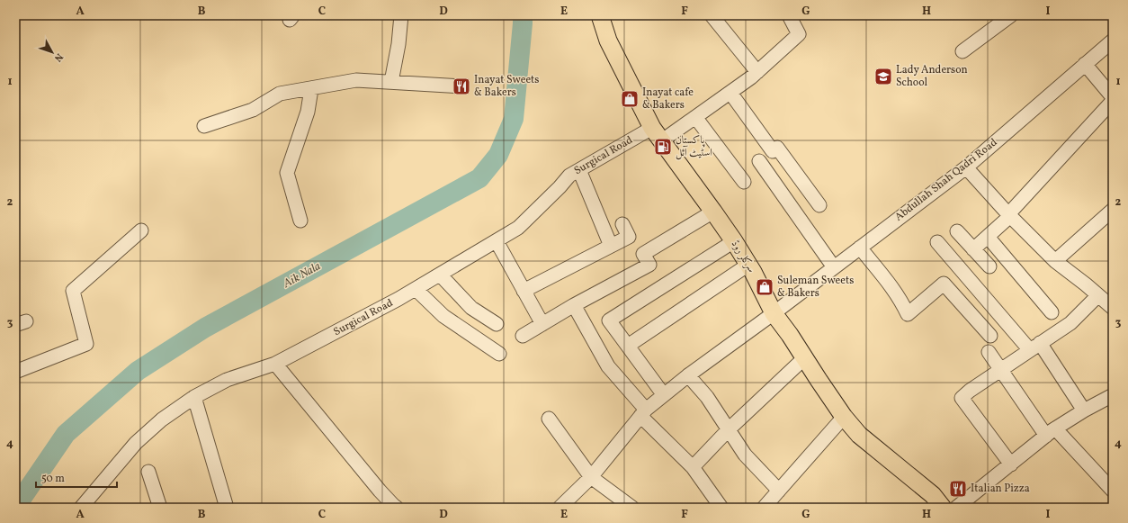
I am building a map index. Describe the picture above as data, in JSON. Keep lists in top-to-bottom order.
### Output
{
  "streets": {
    "main road": ["سرکلر روڈ"],
    "street": ["Surgical Road", "Abdullah Shah Qadri Road"]
  },
  "crossings": [
    ["Surgical Road", "سرکلر روڈ"],
    ["Abdullah Shah Qadri Road", "سرکلر روڈ"]
  ],
  "water": ["Aik Nala"],
  "places": {
    "school or university": ["Lady Anderson School"],
    "restaurant": ["Inayat Sweets & Bakers", "Italian Pizza"],
    "shop": ["Inayat cafe & Bakers", "Suleman Sweets & Bakers"],
    "fuel station": ["پاکستان اسٹیٹ آئل"]
  },
  "scale_bar": "50 m",
  "north": "bottom right",
  "grid": {
    "columns": [
      "A",
      "B",
      "C",
      "D",
      "E",
      "F",
      "G",
      "H",
      "I"
    ],
    "rows": [
      "1",
      "2",
      "3",
      "4"
    ]
  }
}
